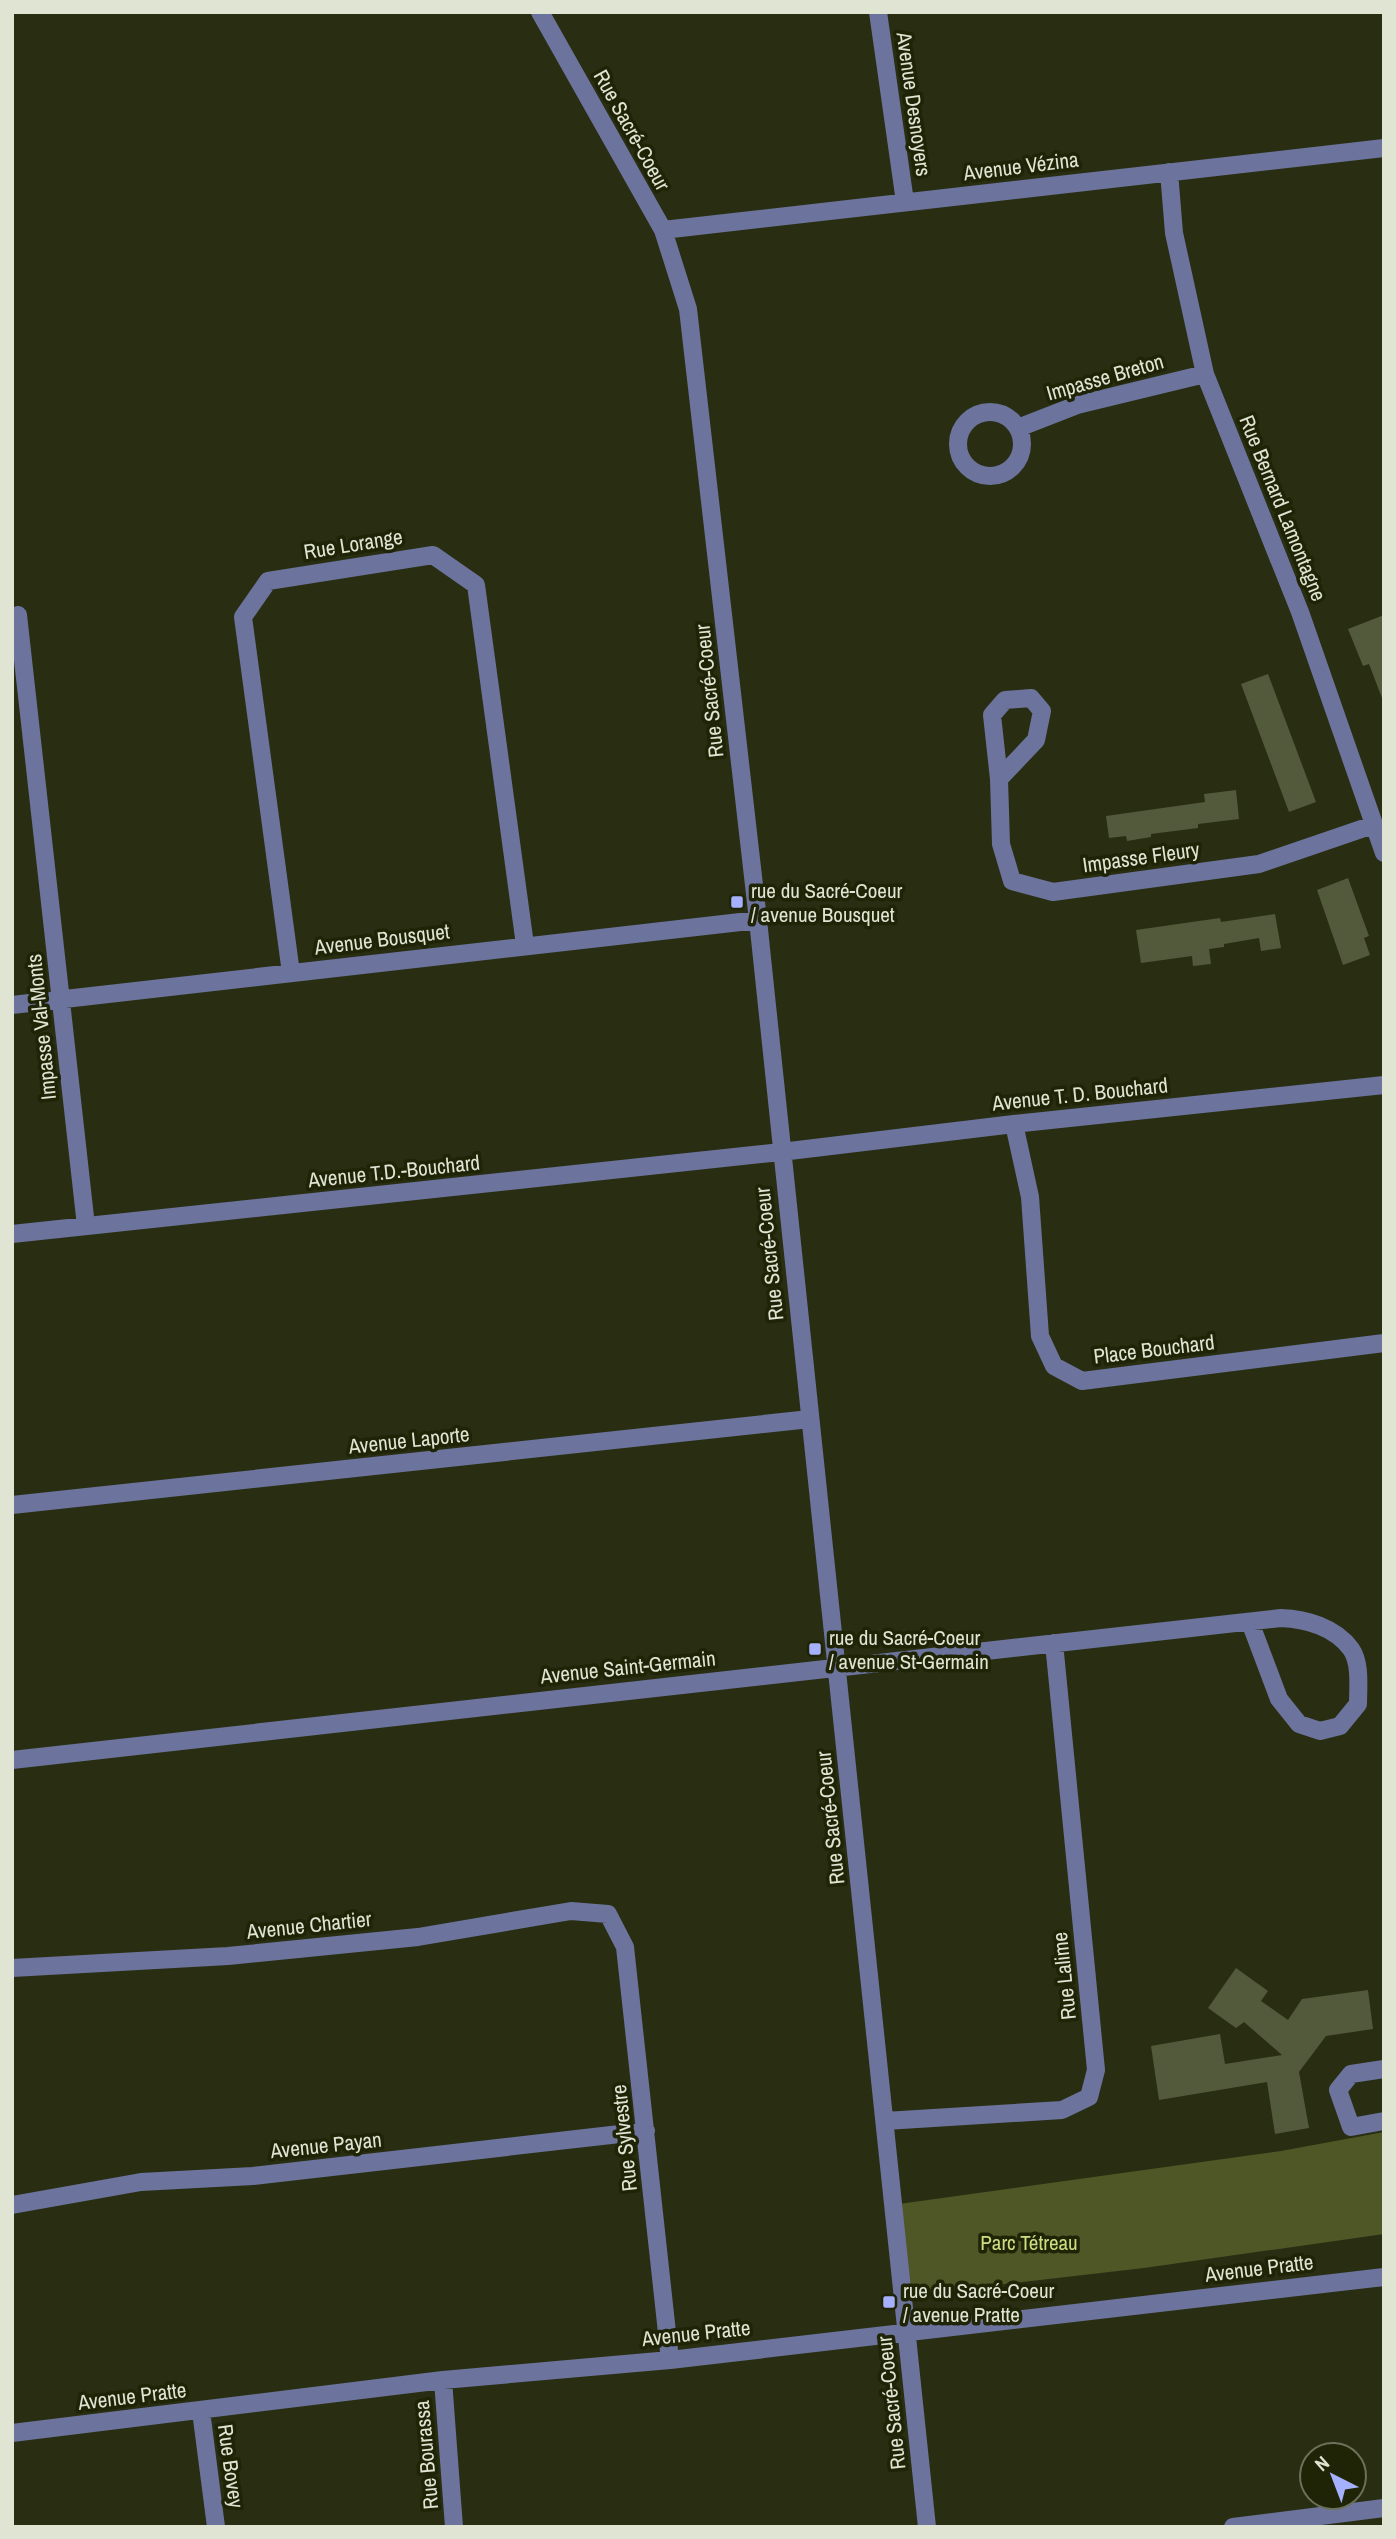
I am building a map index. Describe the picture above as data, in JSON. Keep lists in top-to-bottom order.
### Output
{
  "streets": {
    "street": [
      "Avenue Desnoyers",
      "Rue Sacré-Coeur",
      "Avenue Vézina",
      "Impasse Breton",
      "Rue Bernard Lamontagne",
      "Rue Lorange",
      "Impasse Fleury",
      "Avenue Bousquet",
      "Impasse Val-Monts",
      "Avenue T. D. Bouchard",
      "Avenue T.D.-Bouchard",
      "Place Bouchard",
      "Avenue Laporte",
      "Avenue Saint-Germain",
      "Avenue Chartier",
      "Rue Lalime",
      "Rue Sylvestre",
      "Avenue Payan",
      "Avenue Pratte",
      "Rue Bourassa",
      "Rue Bovey"
    ]
  },
  "crossings": [
    ["Avenue Desnoyers", "Avenue Vézina"],
    ["Rue Sacré-Coeur", "Avenue Vézina"],
    ["Rue Sacré-Coeur", "Avenue Bousquet"],
    ["Rue Sacré-Coeur", "Avenue T. D. Bouchard"],
    ["Rue Sacré-Coeur", "Avenue T.D.-Bouchard"],
    ["Rue Sacré-Coeur", "Avenue Laporte"],
    ["Rue Sacré-Coeur", "Avenue Saint-Germain"],
    ["Rue Sacré-Coeur", "Rue Lalime"],
    ["Rue Sacré-Coeur", "Avenue Pratte"],
    ["Avenue Vézina", "Rue Bernard Lamontagne"],
    ["Impasse Breton", "Rue Bernard Lamontagne"],
    ["Rue Bernard Lamontagne", "Impasse Fleury"],
    ["Rue Lorange", "Avenue Bousquet"],
    ["Avenue Bousquet", "Impasse Val-Monts"],
    ["Impasse Val-Monts", "Avenue T.D.-Bouchard"],
    ["Avenue T. D. Bouchard", "Avenue T.D.-Bouchard"],
    ["Avenue T. D. Bouchard", "Place Bouchard"],
    ["Avenue Saint-Germain", "Rue Lalime"],
    ["Avenue Chartier", "Rue Sylvestre"],
    ["Rue Sylvestre", "Avenue Payan"],
    ["Rue Sylvestre", "Avenue Pratte"],
    ["Avenue Pratte", "Rue Bourassa"],
    ["Avenue Pratte", "Rue Bovey"]
  ],
  "parks": ["Parc Tétreau"],
  "places": {
    "transit": ["rue du Sacré-Coeur / avenue Bousquet", "rue du Sacré-Coeur / avenue St-Germain", "rue du Sacré-Coeur / avenue Pratte"]
  },
  "north": "top left"
}
